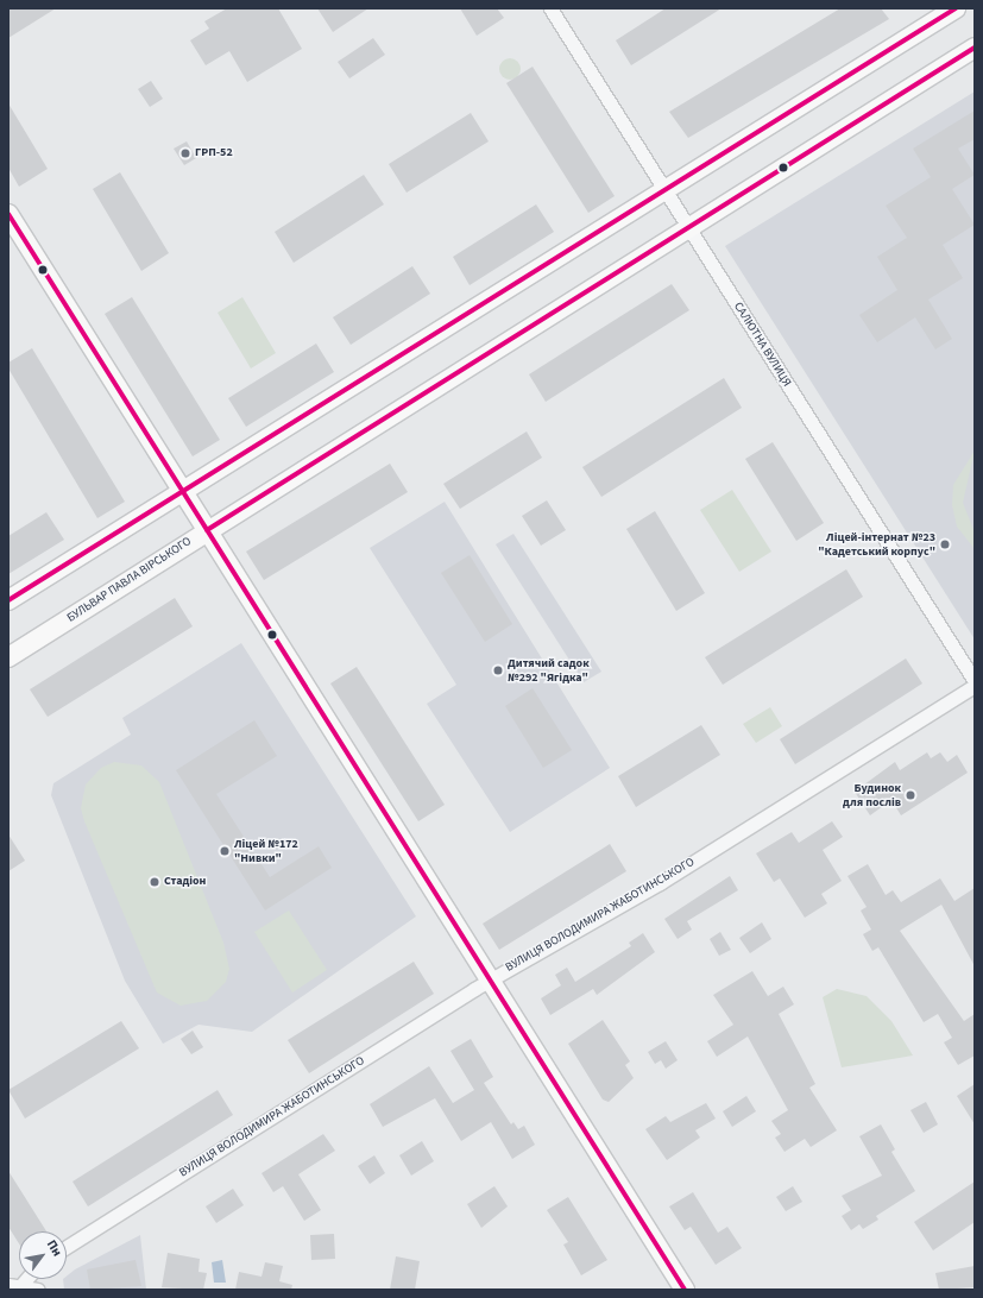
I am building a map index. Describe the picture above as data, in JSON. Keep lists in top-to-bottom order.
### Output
{
  "streets": {
    "street": ["САЛЮТНА ВУЛИЦЯ", "БУЛЬВАР ПАВЛА ВІРСЬКОГО", "ВУЛИЦЯ ВОЛОДИМИРА ЖАБОТИНСЬКОГО"]
  },
  "crossings": [
    ["САЛЮТНА ВУЛИЦЯ", "БУЛЬВАР ПАВЛА ВІРСЬКОГО"]
  ],
  "places": [
    "ГРП-52",
    "Ліцей-інтернат №23 \"Кадетський корпус\"",
    "Дитячий садок №292 \"Ягідка\"",
    "Будинок для послів",
    "Ліцей №172 \"Нивки\"",
    "Стадіон"
  ],
  "north": "top right"
}
